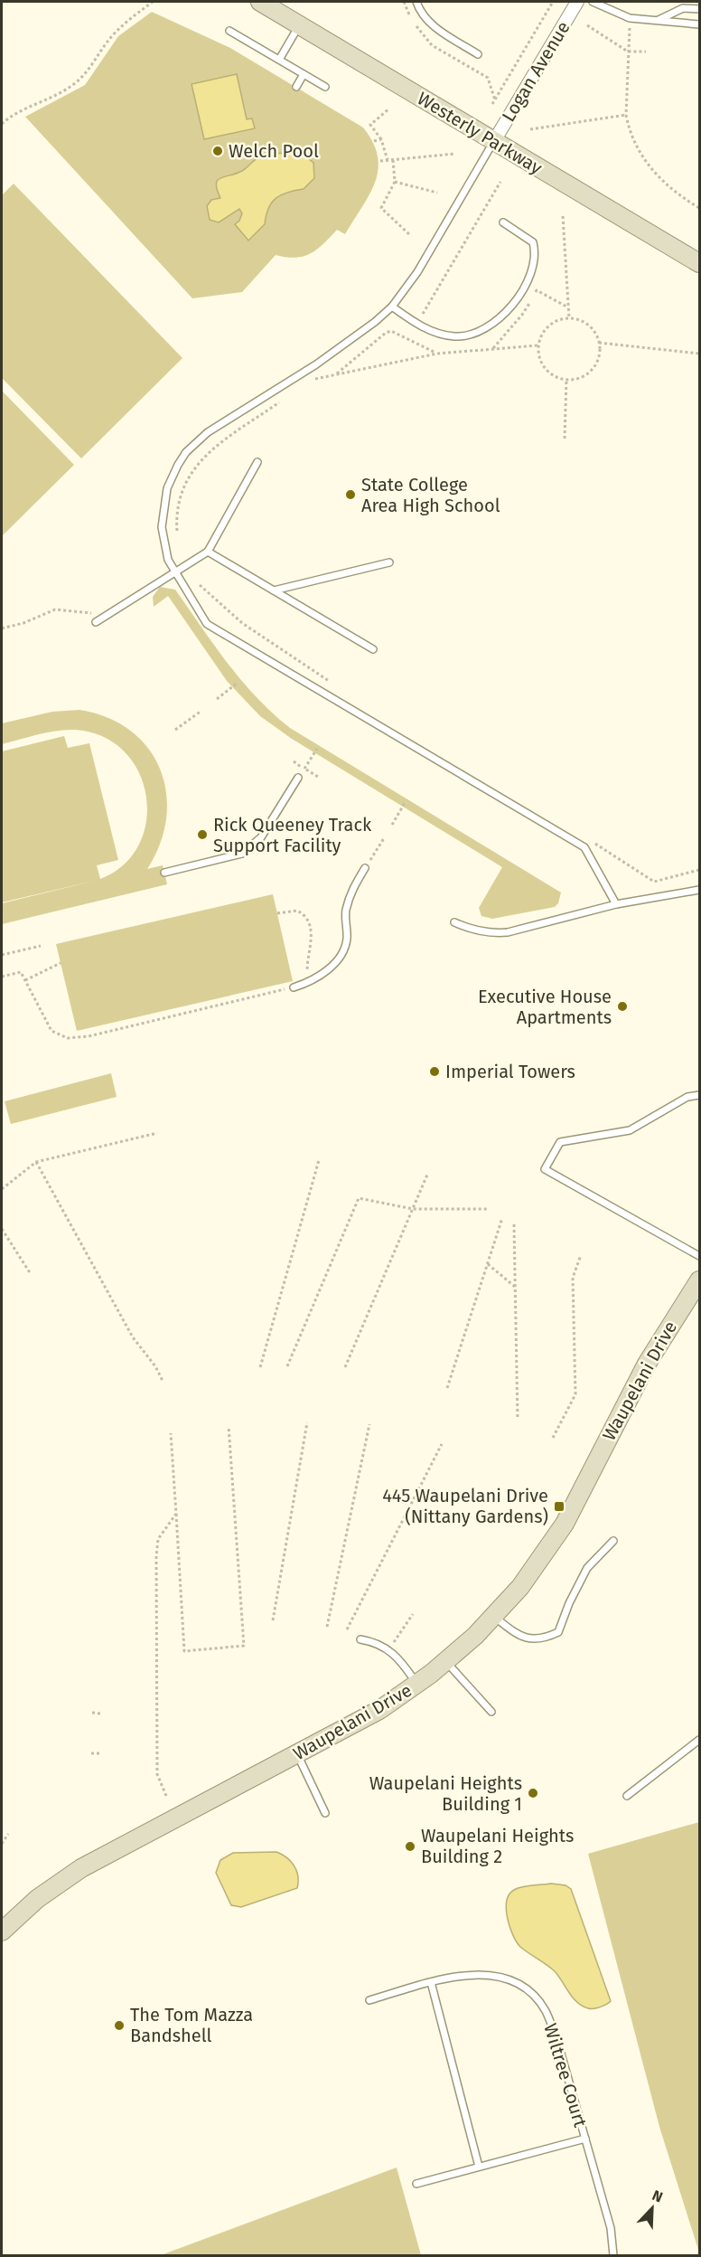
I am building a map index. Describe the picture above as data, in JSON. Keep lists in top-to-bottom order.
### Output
{
  "streets": {
    "street": ["Logan Avenue", "Westerly Parkway", "Waupelani Drive"],
    "lane": ["Wiltree Court"]
  },
  "crossings": [
    ["Logan Avenue", "Westerly Parkway"]
  ],
  "places": {
    "other": [
      "Welch Pool",
      "State College Area High School",
      "Rick Queeney Track Support Facility",
      "Executive House Apartments",
      "Imperial Towers",
      "Waupelani Heights Building 1",
      "Waupelani Heights Building 2",
      "The Tom Mazza Bandshell"
    ],
    "transit": ["445 Waupelani Drive (Nittany Gardens)"]
  },
  "north": "top right"
}
